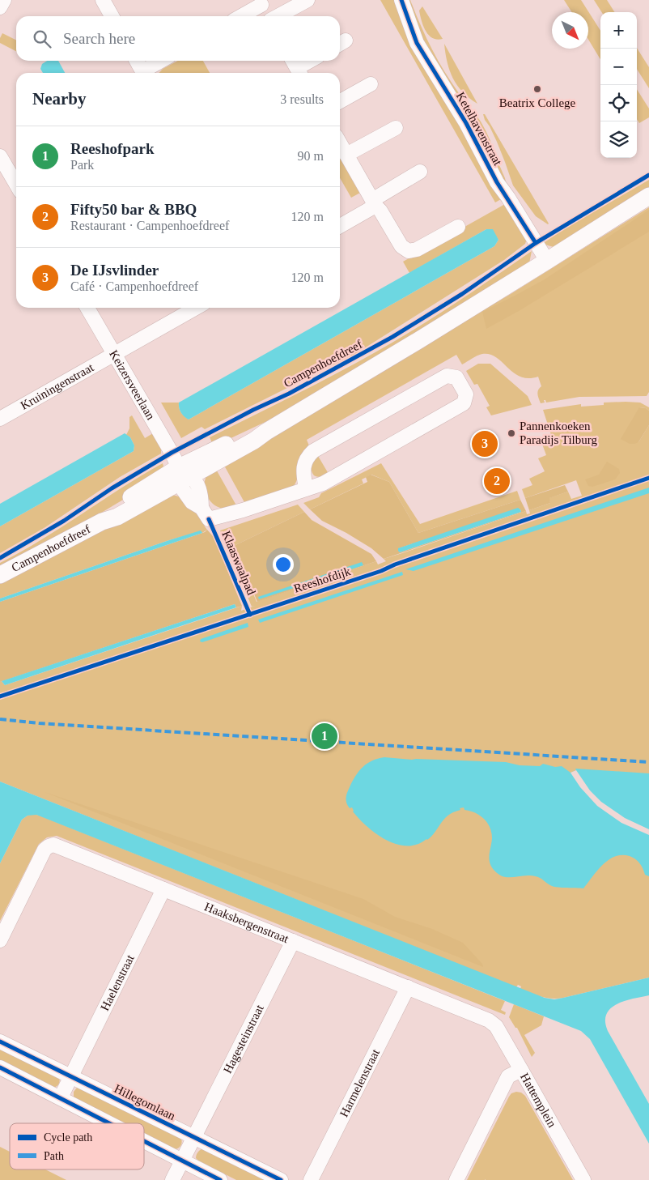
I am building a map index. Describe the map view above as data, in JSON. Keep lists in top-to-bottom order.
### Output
{
  "streets": {
    "street": [
      "Ketelhavenstraat",
      "Campenhoefdreef",
      "Keizersveerlaan",
      "Kruiningenstraat",
      "Haaksbergenstraat",
      "Haelenstraat",
      "Hagesteinstraat",
      "Harmelenstraat",
      "Hattemplein",
      "Hillegomlaan"
    ],
    "cycle path": ["Klaaswaalpad", "Reeshofdijk"]
  },
  "crossings": [
    ["Ketelhavenstraat", "Campenhoefdreef"],
    ["Campenhoefdreef", "Keizersveerlaan"],
    ["Keizersveerlaan", "Kruiningenstraat"],
    ["Haaksbergenstraat", "Haelenstraat"],
    ["Haaksbergenstraat", "Hagesteinstraat"],
    ["Haaksbergenstraat", "Harmelenstraat"],
    ["Haaksbergenstraat", "Hattemplein"],
    ["Haelenstraat", "Hillegomlaan"],
    ["Hagesteinstraat", "Hillegomlaan"]
  ],
  "places": ["Beatrix College", "Pannenkoeken Paradijs Tilburg"],
  "legend": ["Cycle path", "Path"],
  "north": "bottom right",
  "page": {
    "map_buttons": ["+", "−"],
    "search": "Search here",
    "heading": ["Nearby", "3 results"],
    "list": [
      {
        "mark": "1",
        "name": "Reeshofpark",
        "note": "Park",
        "value": "90 m"
      },
      {
        "mark": "2",
        "name": "Fifty50 bar & BBQ",
        "note": "Restaurant · Campenhoefdreef",
        "value": "120 m"
      },
      {
        "mark": "3",
        "name": "De IJsvlinder",
        "note": "Café · Campenhoefdreef",
        "value": "120 m"
      }
    ],
    "pins": ["3", "2", "1"]
  }
}
